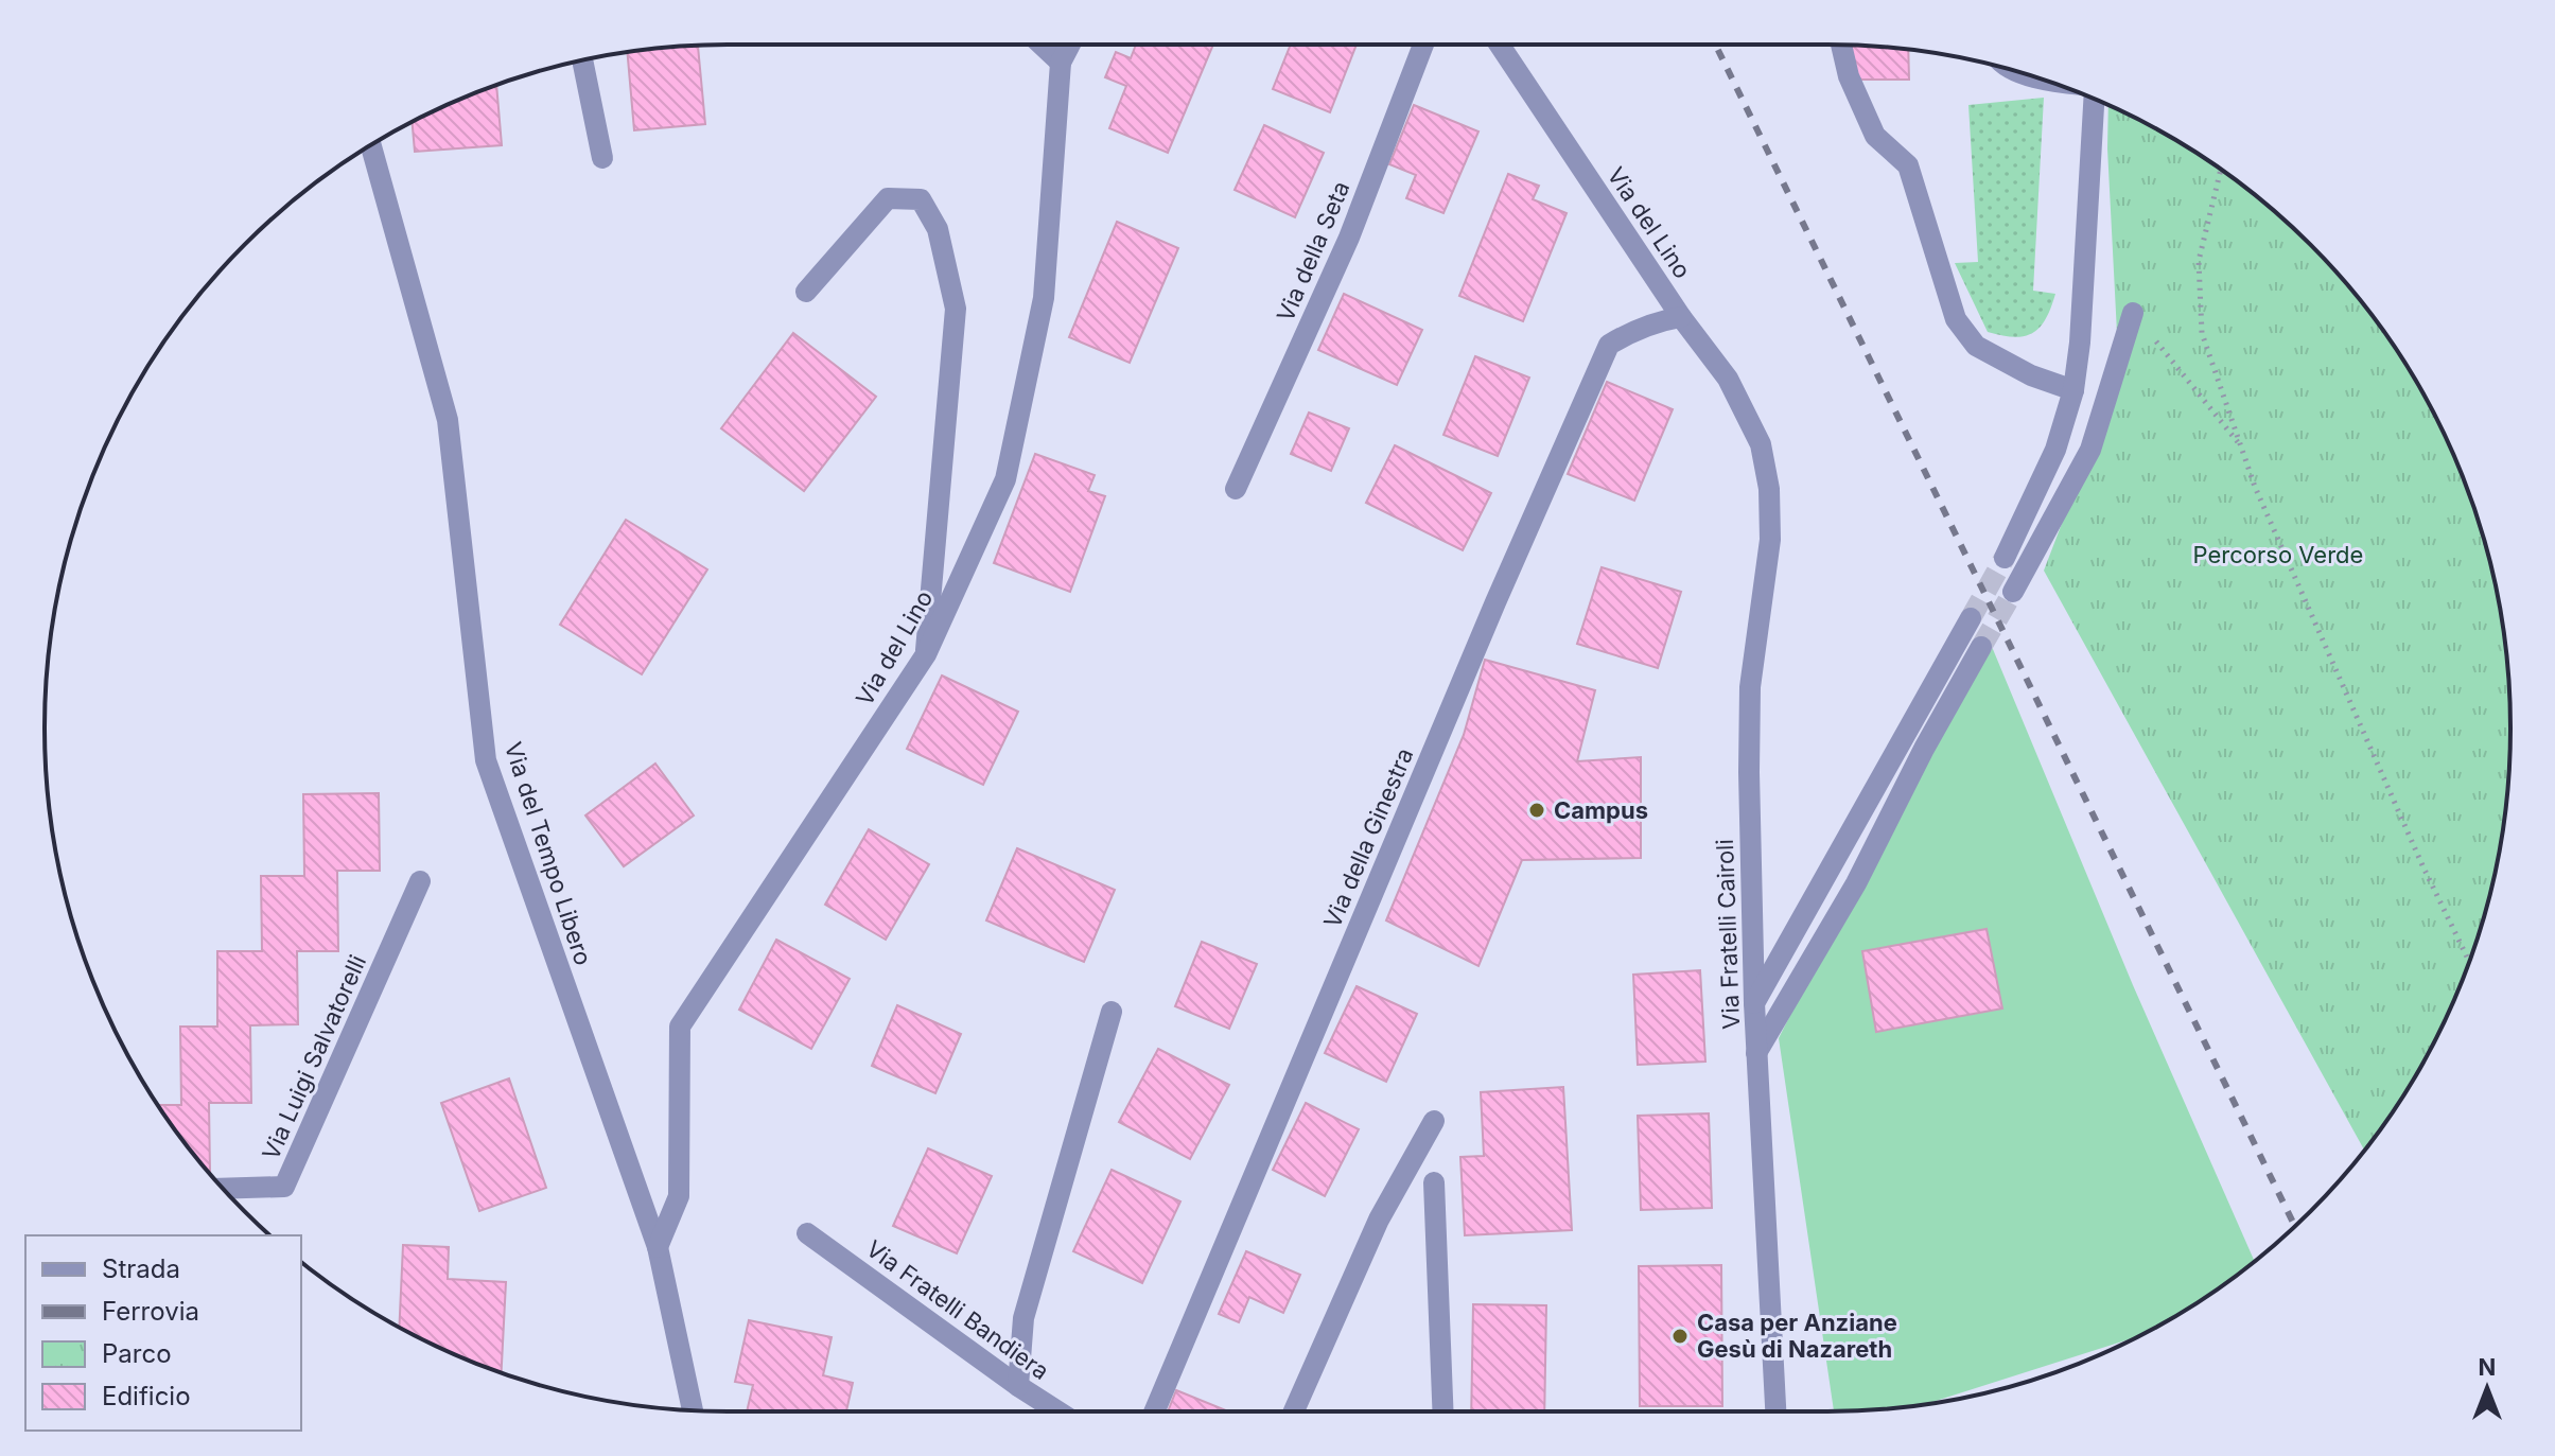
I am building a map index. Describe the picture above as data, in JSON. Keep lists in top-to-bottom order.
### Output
{
  "streets": {
    "street": [
      "Via del Lino",
      "Via della Seta",
      "Via della Ginestra",
      "Via del Tempo Libero",
      "Via Fratelli Cairoli",
      "Via Luigi Salvatorelli",
      "Via Fratelli Bandiera"
    ]
  },
  "crossings": [
    ["Via del Lino", "Via della Ginestra"],
    ["Via del Lino", "Via del Tempo Libero"],
    ["Via del Lino", "Via Fratelli Cairoli"]
  ],
  "parks": ["Percorso Verde"],
  "places": ["Campus", "Casa per Anziane Gesù di Nazareth"],
  "legend": [
    "Strada",
    "Ferrovia",
    "Parco",
    "Edificio"
  ],
  "north": "top"
}
